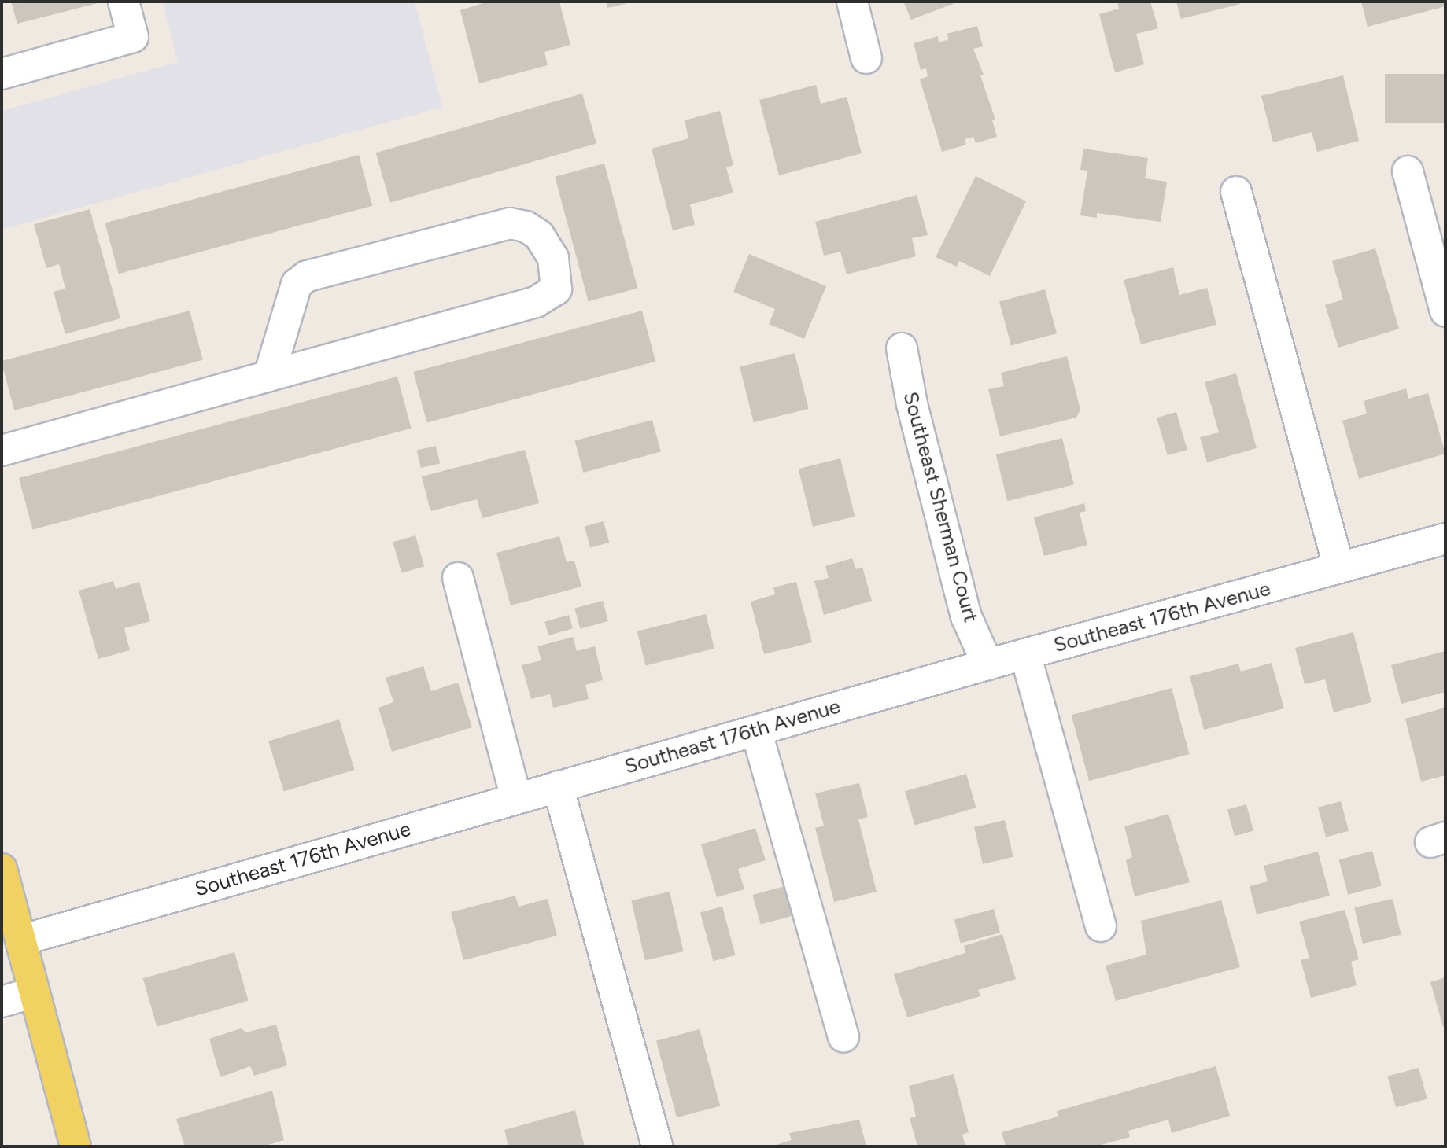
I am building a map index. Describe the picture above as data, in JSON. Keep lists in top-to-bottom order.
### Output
{
  "streets": {
    "street": ["Southeast Sherman Court", "Southeast 176th Avenue"]
  },
  "crossings": [
    ["Southeast Sherman Court", "Southeast 176th Avenue"]
  ]
}
